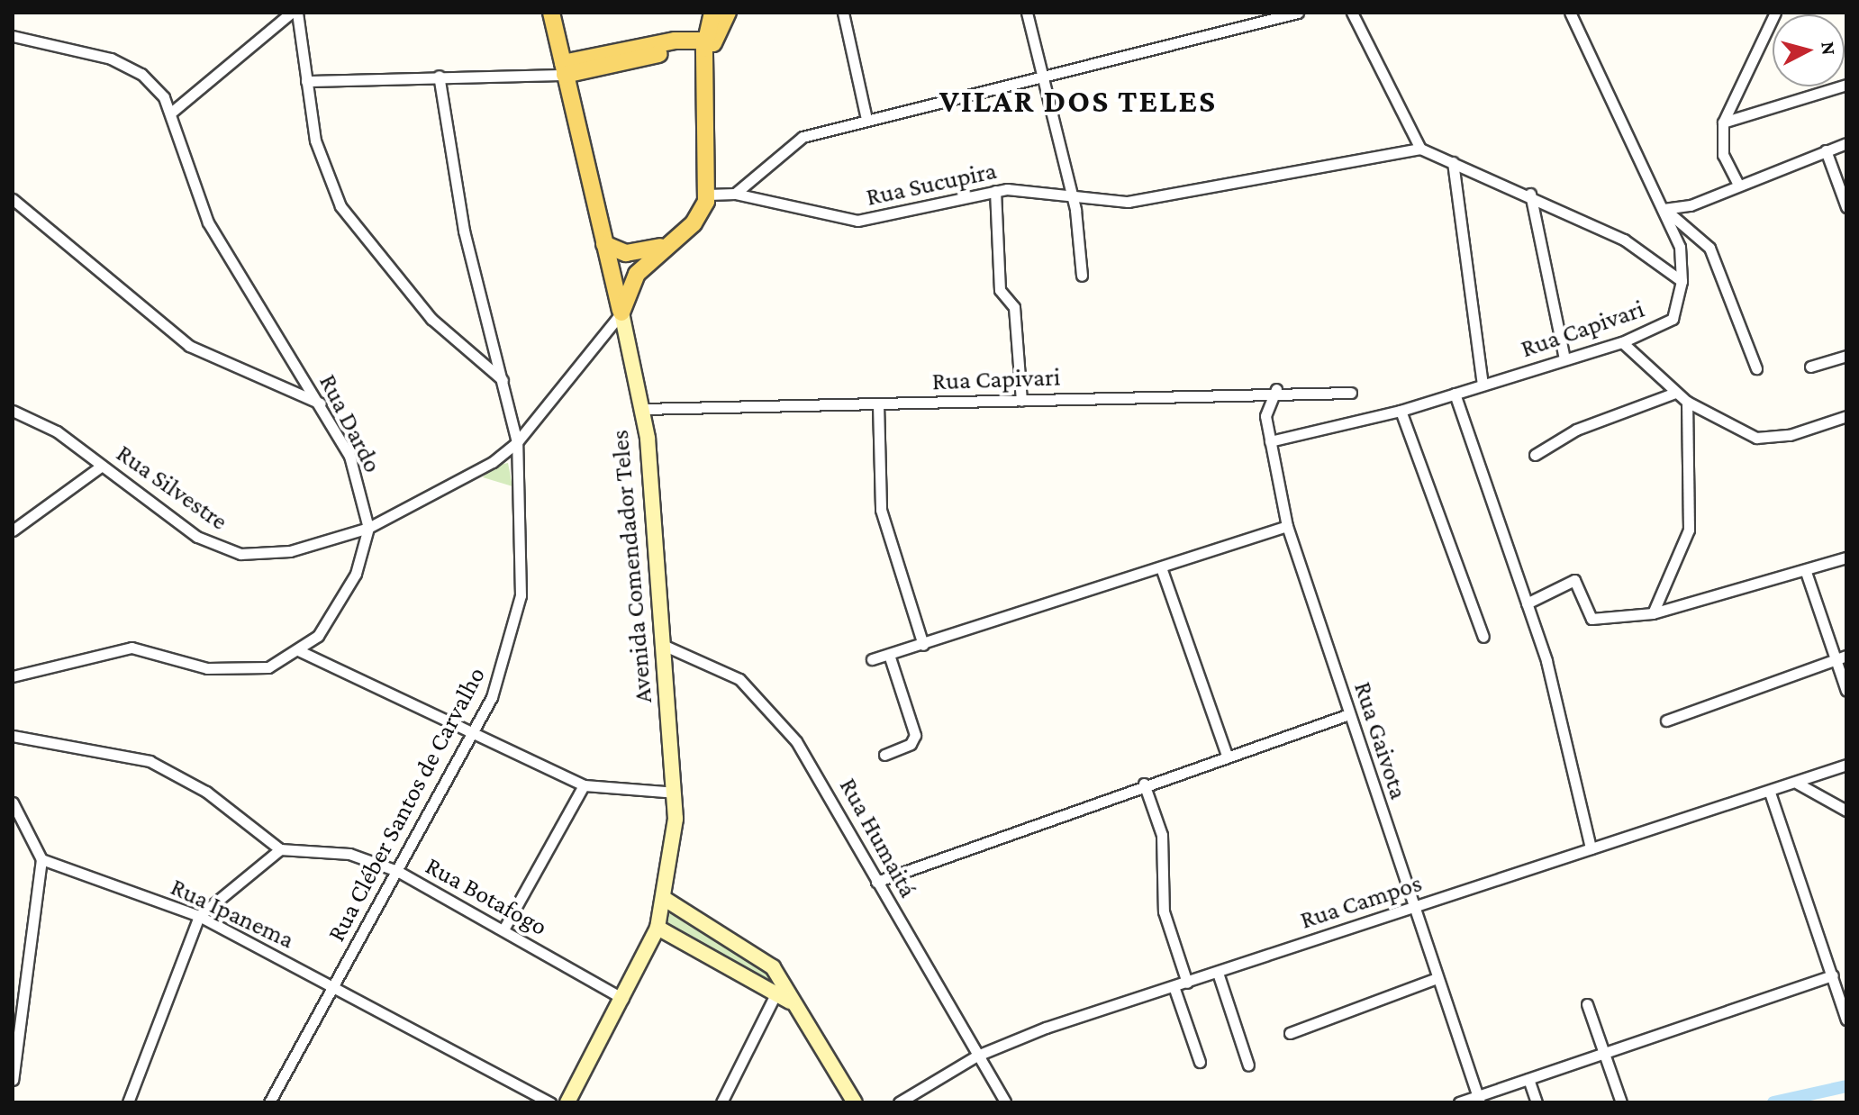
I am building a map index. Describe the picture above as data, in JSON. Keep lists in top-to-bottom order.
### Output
{
  "streets": {
    "main road": ["Avenida Comendador Teles"],
    "street": [
      "Rua Sucupira",
      "Rua Capivari",
      "Rua Dardo",
      "Rua Silvestre",
      "Rua Gaivota",
      "Rua Cléber Santos de Carvalho",
      "Rua Humaitá",
      "Rua Botafogo",
      "Rua Campos",
      "Rua Ipanema"
    ]
  },
  "crossings": [
    ["Rua Capivari", "Avenida Comendador Teles"],
    ["Rua Capivari", "Rua Gaivota"],
    ["Rua Dardo", "Rua Silvestre"],
    ["Rua Silvestre", "Avenida Comendador Teles"],
    ["Rua Silvestre", "Rua Cléber Santos de Carvalho"],
    ["Avenida Comendador Teles", "Rua Humaitá"],
    ["Avenida Comendador Teles", "Rua Botafogo"],
    ["Rua Gaivota", "Rua Campos"],
    ["Rua Cléber Santos de Carvalho", "Rua Botafogo"],
    ["Rua Cléber Santos de Carvalho", "Rua Ipanema"],
    ["Rua Humaitá", "Rua Campos"]
  ],
  "districts": ["VILAR DOS TELES"],
  "north": "right"
}
